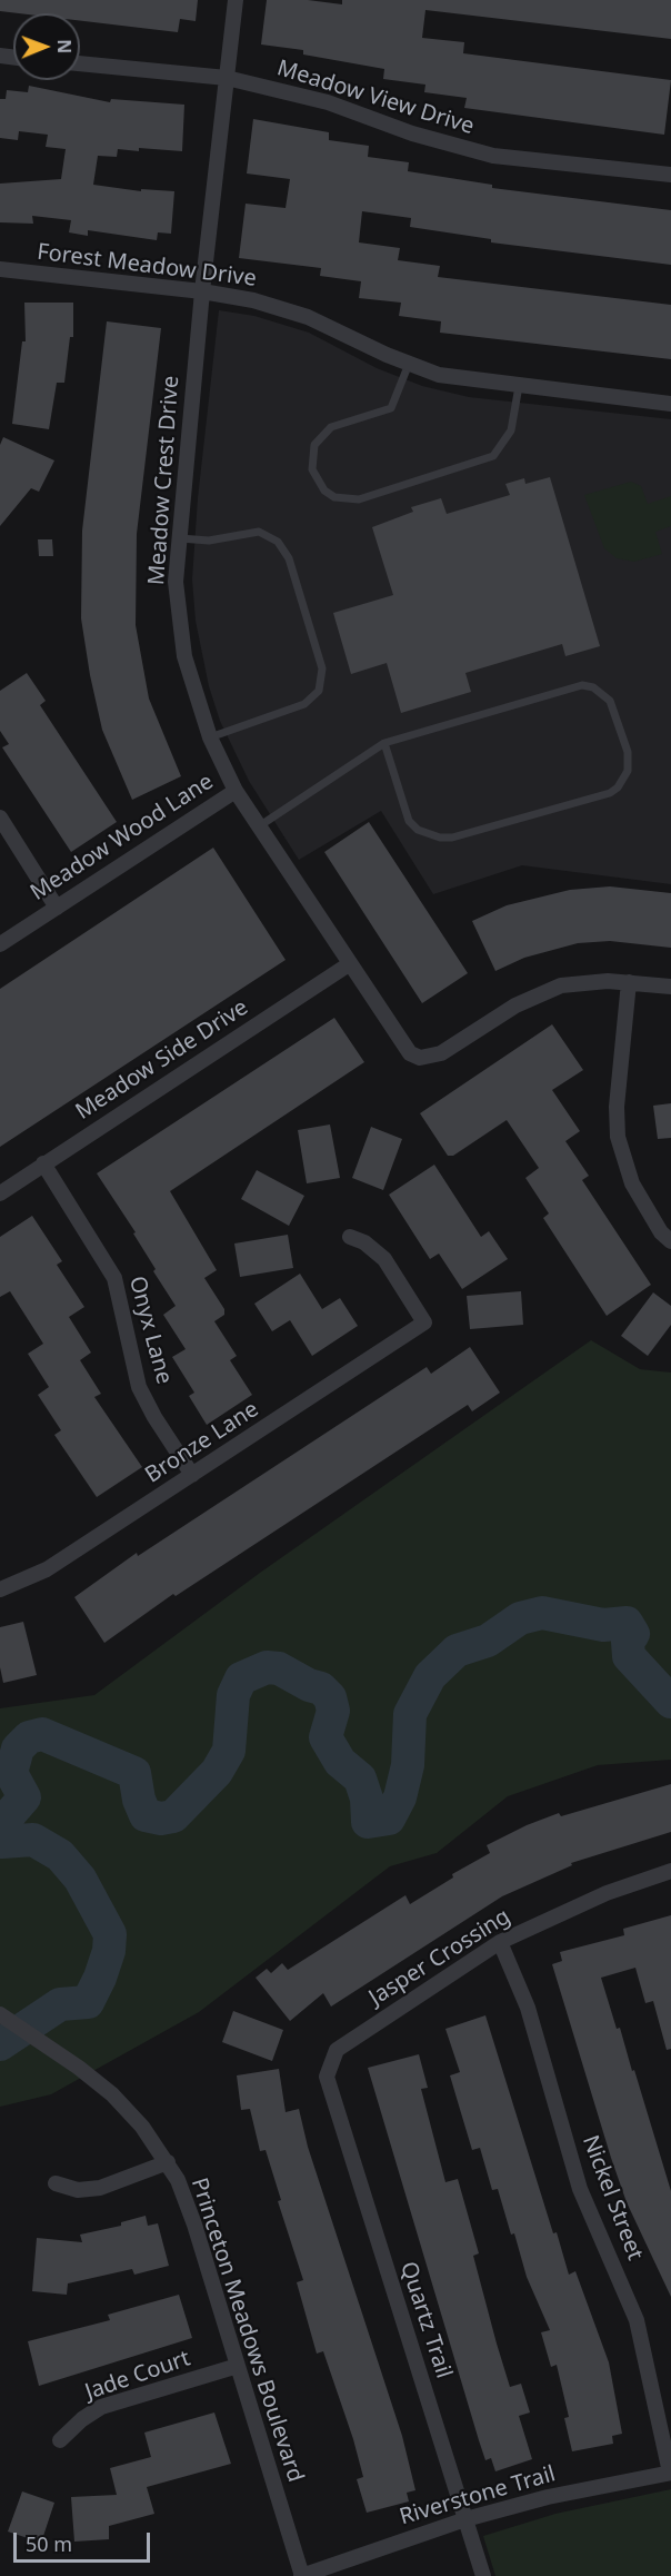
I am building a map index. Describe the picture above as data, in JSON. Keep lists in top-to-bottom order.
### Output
{
  "streets": {
    "street": [
      "Meadow View Drive",
      "Forest Meadow Drive",
      "Meadow Crest Drive",
      "Meadow Wood Lane",
      "Meadow Side Drive",
      "Onyx Lane",
      "Bronze Lane",
      "Jasper Crossing",
      "Nickel Street",
      "Quartz Trail",
      "Princeton Meadows Boulevard",
      "Jade Court",
      "Riverstone Trail"
    ]
  },
  "crossings": [
    ["Meadow View Drive", "Meadow Crest Drive"],
    ["Forest Meadow Drive", "Meadow Crest Drive"],
    ["Meadow Crest Drive", "Meadow Wood Lane"],
    ["Meadow Crest Drive", "Meadow Side Drive"],
    ["Meadow Side Drive", "Onyx Lane"],
    ["Onyx Lane", "Bronze Lane"],
    ["Jasper Crossing", "Nickel Street"],
    ["Jasper Crossing", "Quartz Trail"],
    ["Nickel Street", "Riverstone Trail"],
    ["Quartz Trail", "Riverstone Trail"],
    ["Princeton Meadows Boulevard", "Jade Court"],
    ["Princeton Meadows Boulevard", "Riverstone Trail"]
  ],
  "scale_bar": "50 m",
  "north": "right"
}
